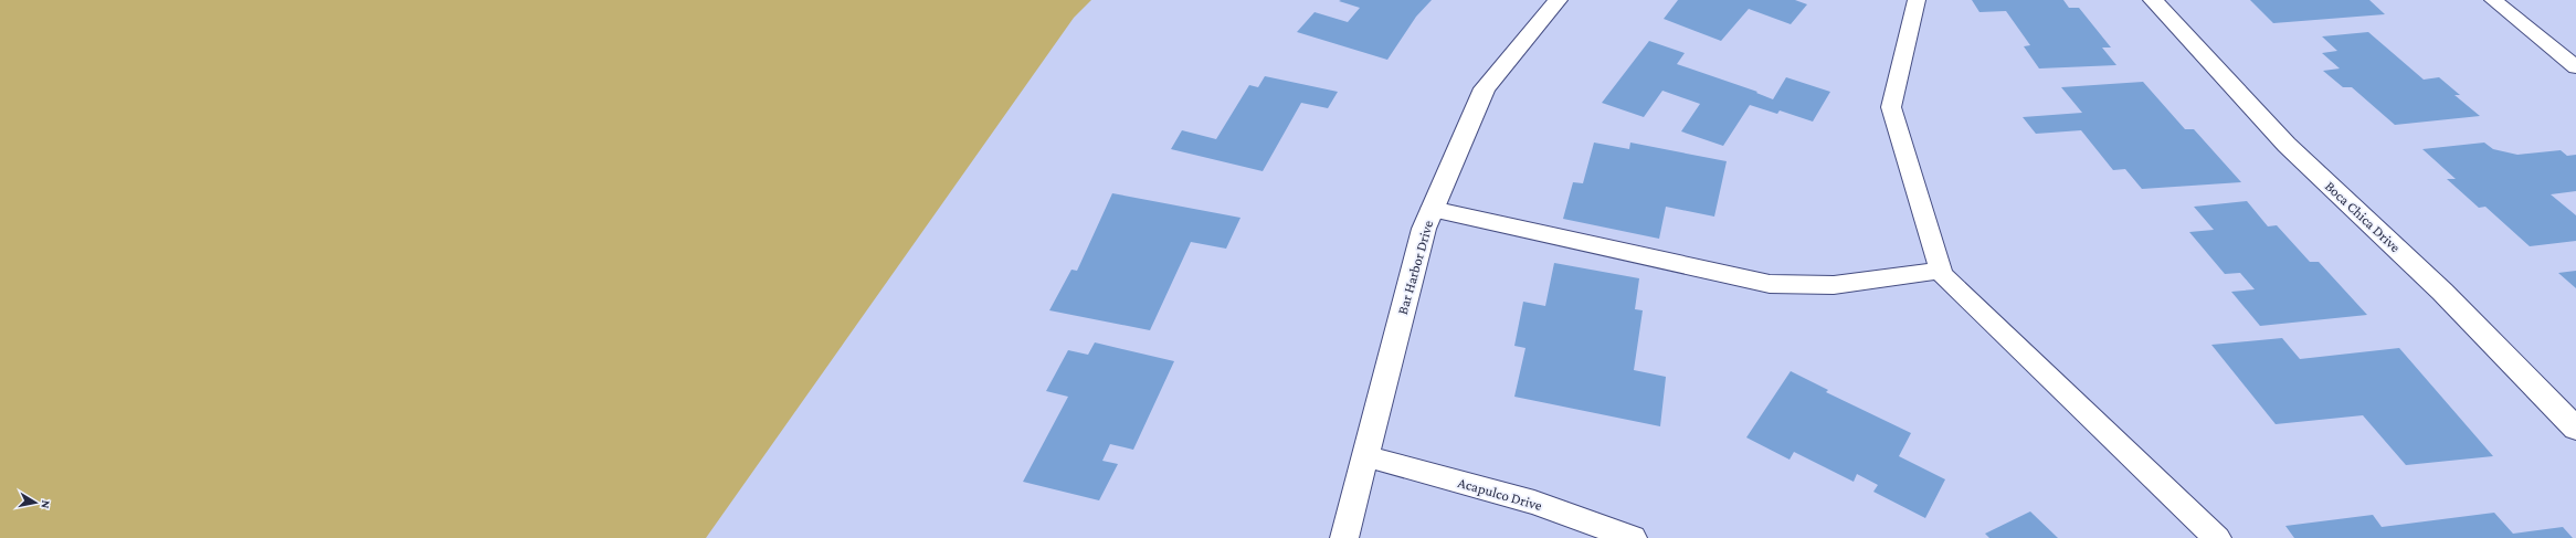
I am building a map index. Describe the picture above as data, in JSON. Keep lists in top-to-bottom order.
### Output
{
  "streets": {
    "street": ["Boca Chica Drive", "Bar Harbor Drive", "Acapulco Drive"]
  },
  "crossings": [
    ["Bar Harbor Drive", "Acapulco Drive"]
  ],
  "north": "right"
}
